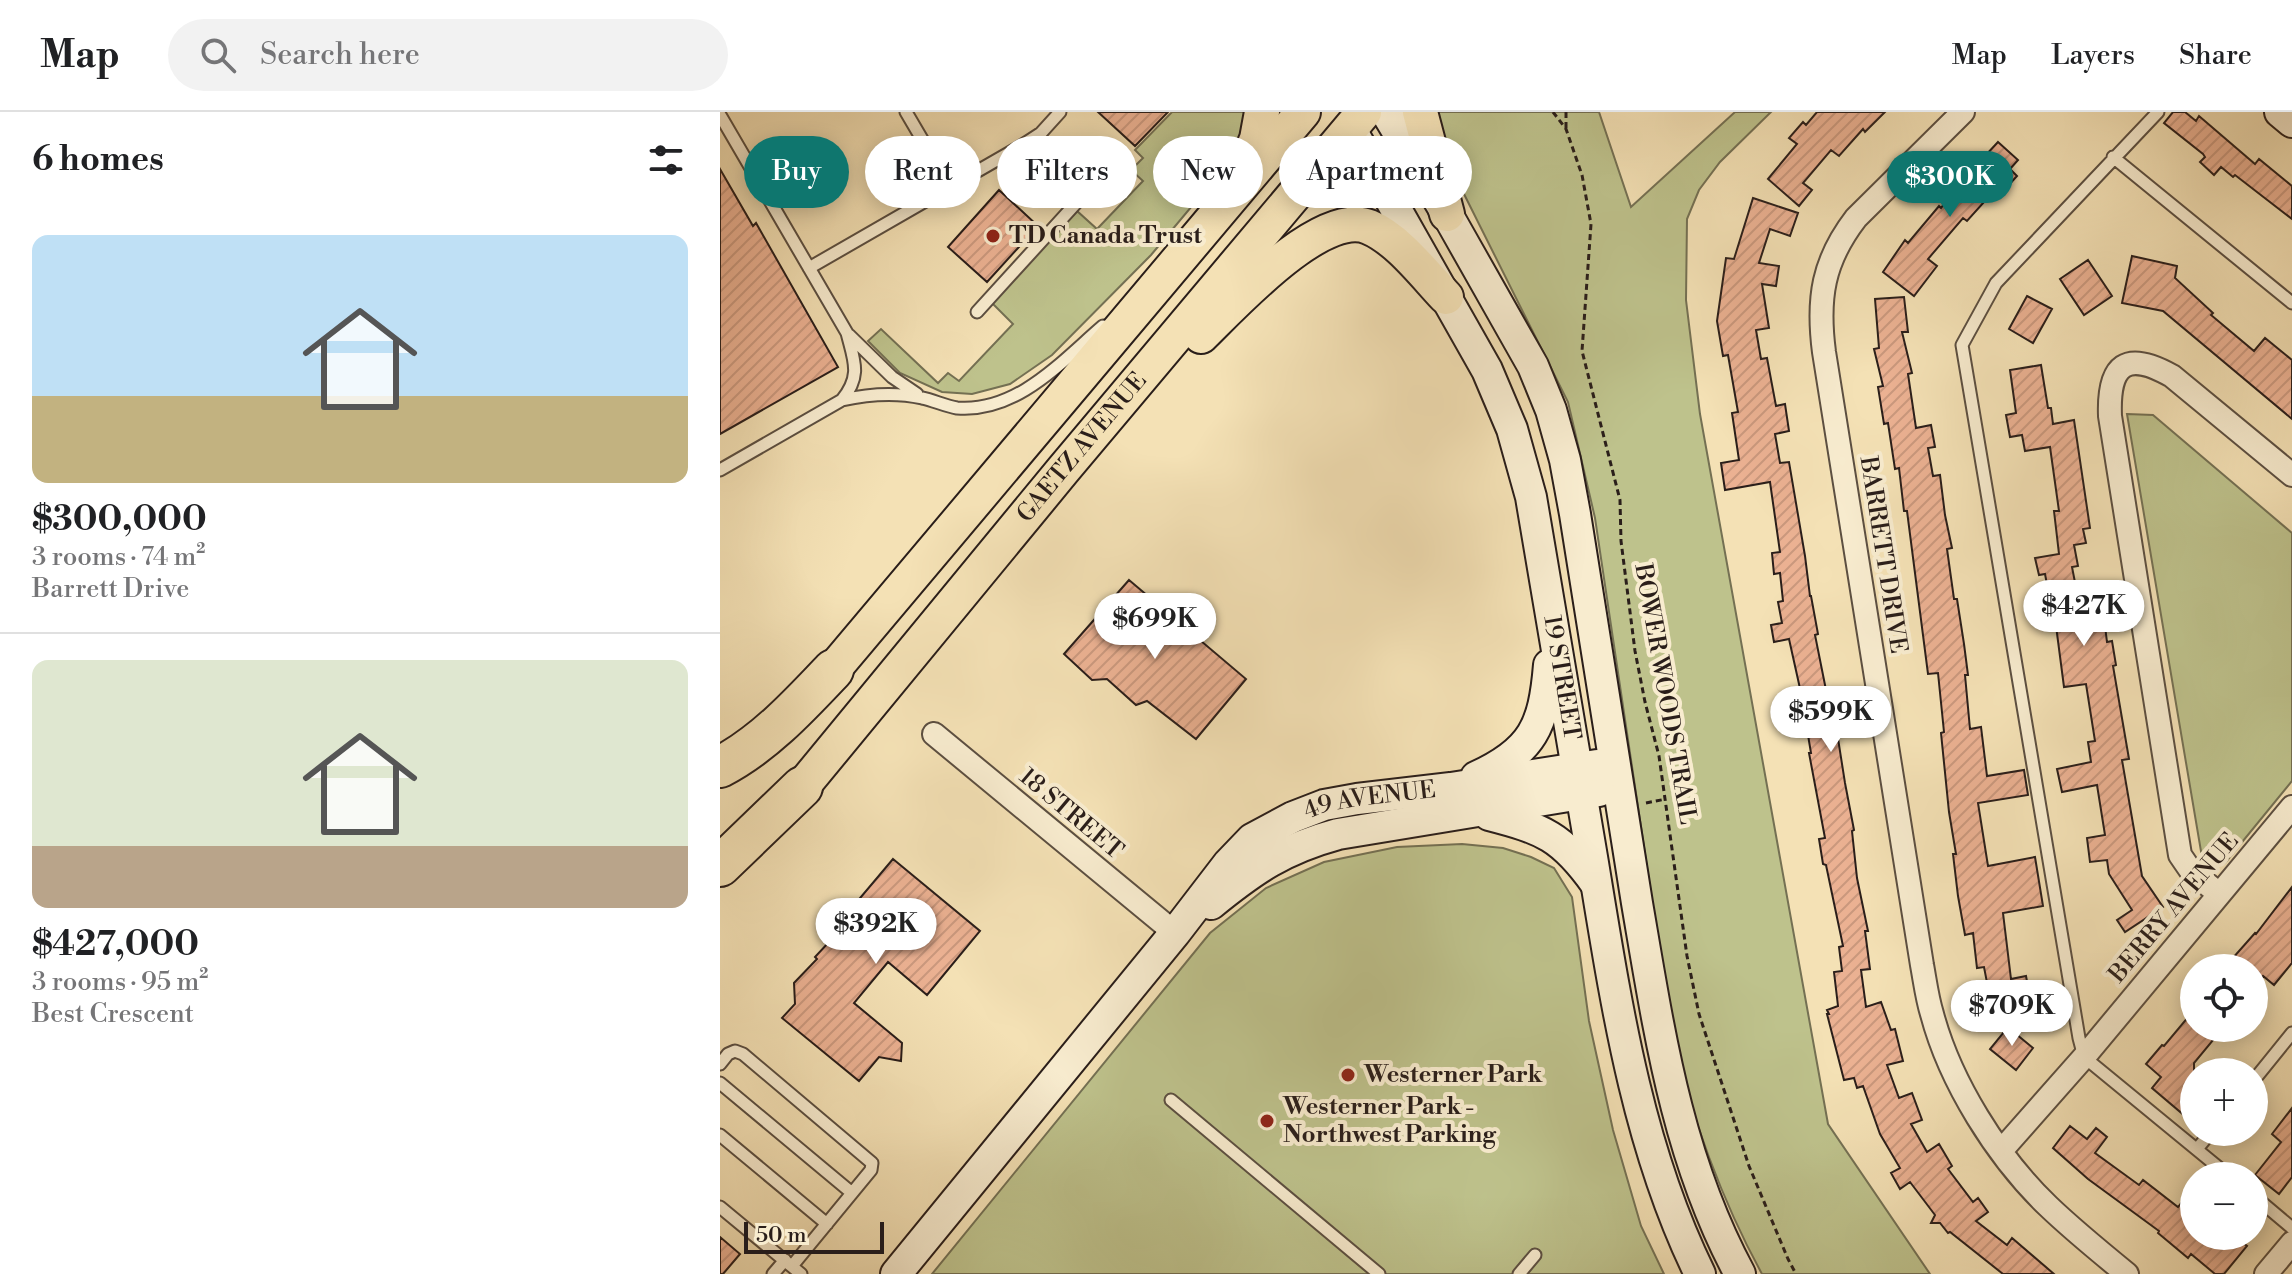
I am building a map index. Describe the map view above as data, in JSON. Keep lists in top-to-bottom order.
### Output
{
  "streets": {
    "main road": ["GAETZ AVENUE", "19 STREET", "49 AVENUE"],
    "street": ["BARRETT DRIVE", "18 STREET", "BERRY AVENUE"],
    "path": ["BOWER WOODS TRAIL"]
  },
  "crossings": [
    ["GAETZ AVENUE", "19 STREET"],
    ["BARRETT DRIVE", "BERRY AVENUE"],
    ["19 STREET", "49 AVENUE"],
    ["49 AVENUE", "18 STREET"]
  ],
  "places": ["TD Canada Trust", "Westerner Park", "Westerner Park - Northwest Parking"],
  "scale_bar": "50 m",
  "page": {
    "header": "Map",
    "search": "Search here",
    "nav": ["Map", "Layers", "Share"],
    "heading": "6 homes",
    "chip": [
      "Buy",
      "Rent",
      "Filters",
      "New",
      "Apartment"
    ],
    "price": [
      "$300K",
      "$427K",
      "$699K",
      "$599K",
      "$392K",
      "$709K"
    ],
    "list": [
      {
        "name": "$300,000",
        "note": "3 rooms · 74 m² · Barrett Drive"
      },
      {
        "name": "$427,000",
        "note": "3 rooms · 95 m² · Best Crescent"
      }
    ],
    "map_buttons": ["+", "−"],
    "scale": "50 m"
  }
}
